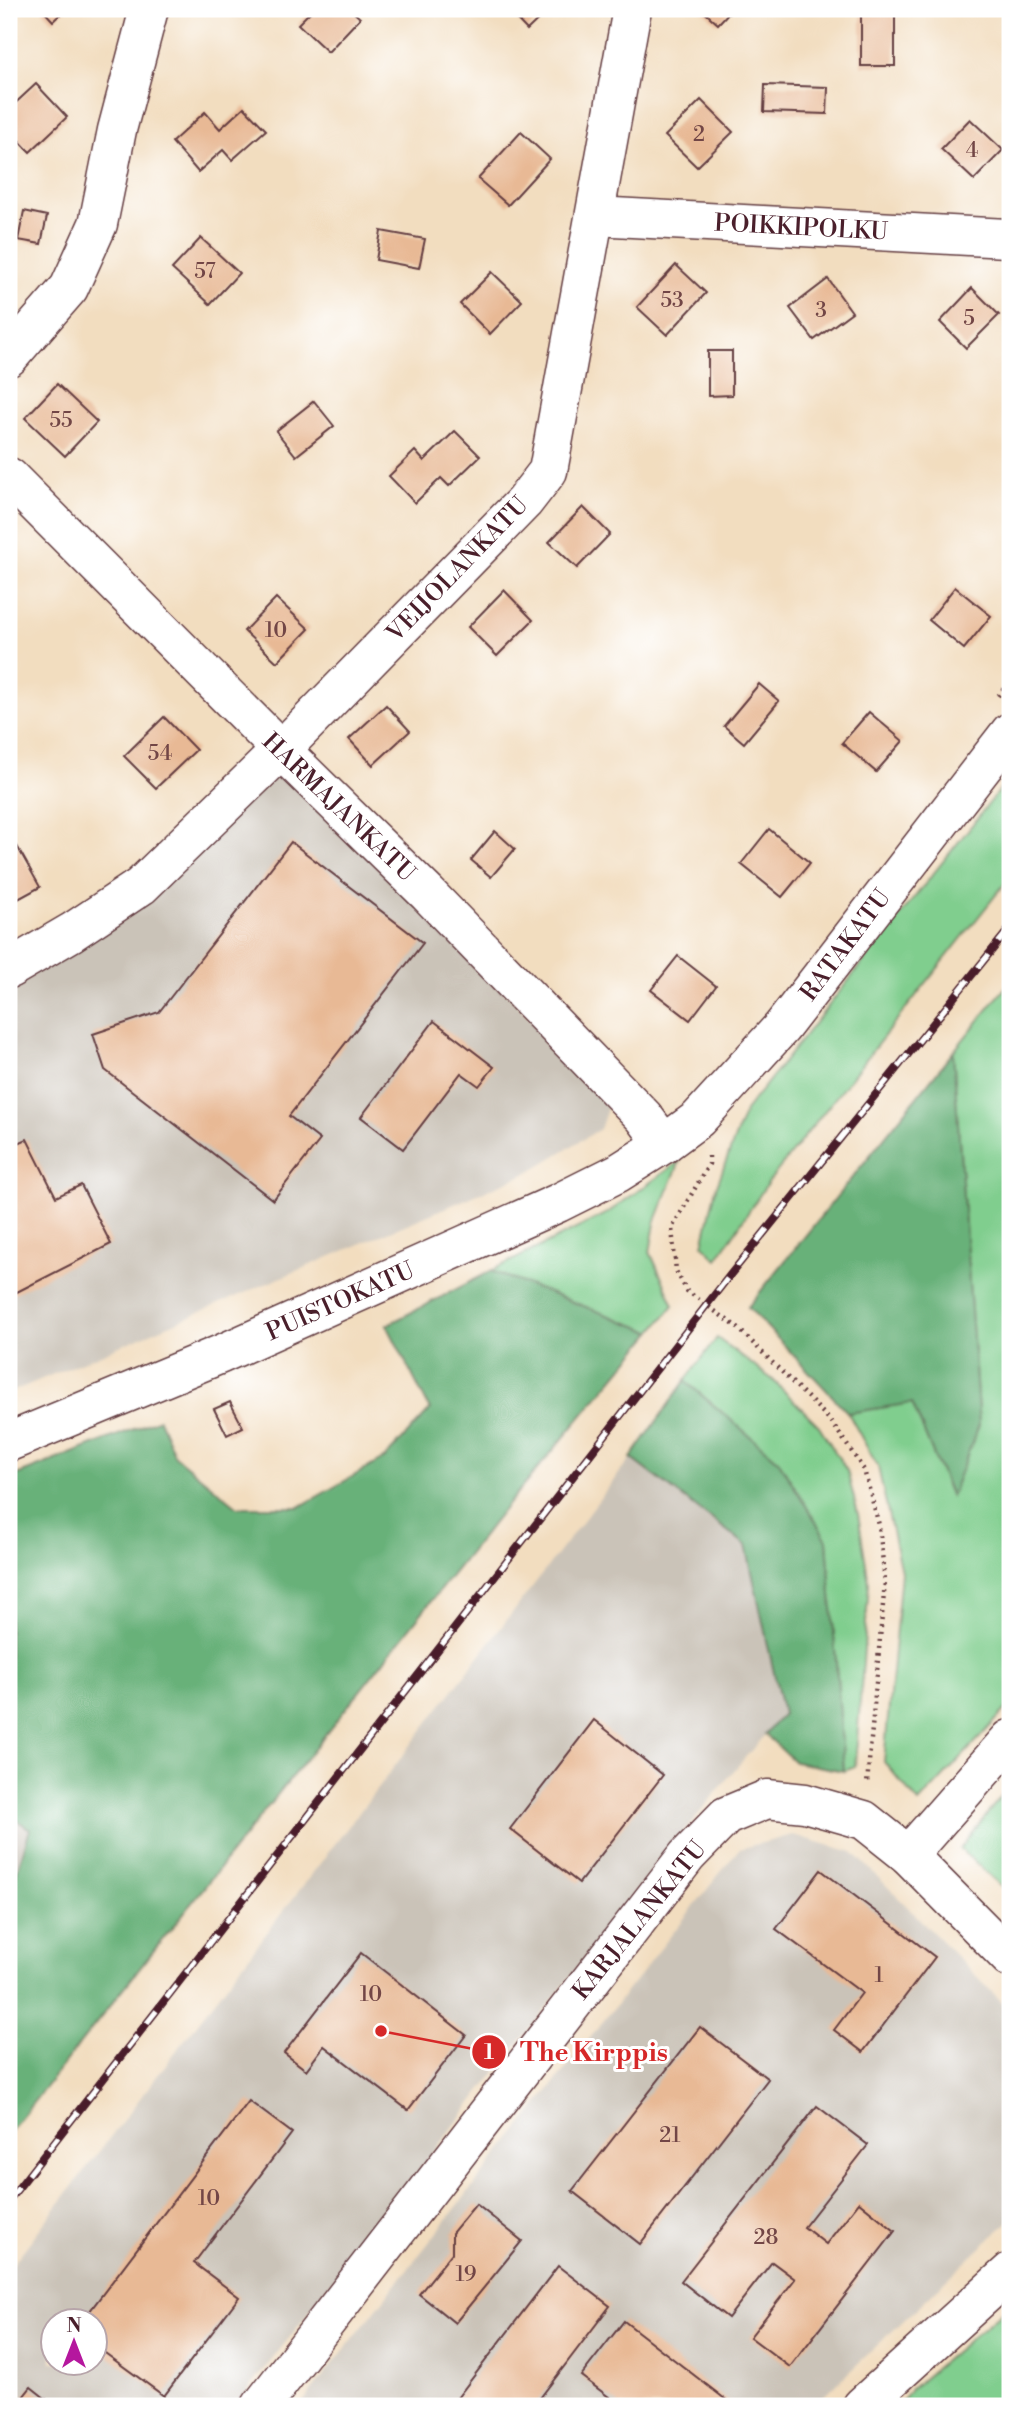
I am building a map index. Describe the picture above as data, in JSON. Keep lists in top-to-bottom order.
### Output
{
  "streets": {
    "street": [
      "POIKKIPOLKU",
      "VEIJOLANKATU",
      "HARMAJANKATU",
      "RATAKATU",
      "PUISTOKATU",
      "KARJALANKATU"
    ]
  },
  "crossings": [
    ["POIKKIPOLKU", "VEIJOLANKATU"],
    ["VEIJOLANKATU", "HARMAJANKATU"],
    ["HARMAJANKATU", "RATAKATU"],
    ["HARMAJANKATU", "PUISTOKATU"],
    ["RATAKATU", "PUISTOKATU"]
  ],
  "places": ["The Kirppis"],
  "house_numbers": [
    "2",
    "4",
    "57",
    "53",
    "3",
    "5",
    "55",
    "10",
    "54",
    "1",
    "10",
    "21",
    "10",
    "28",
    "19"
  ],
  "north": "top"
}
